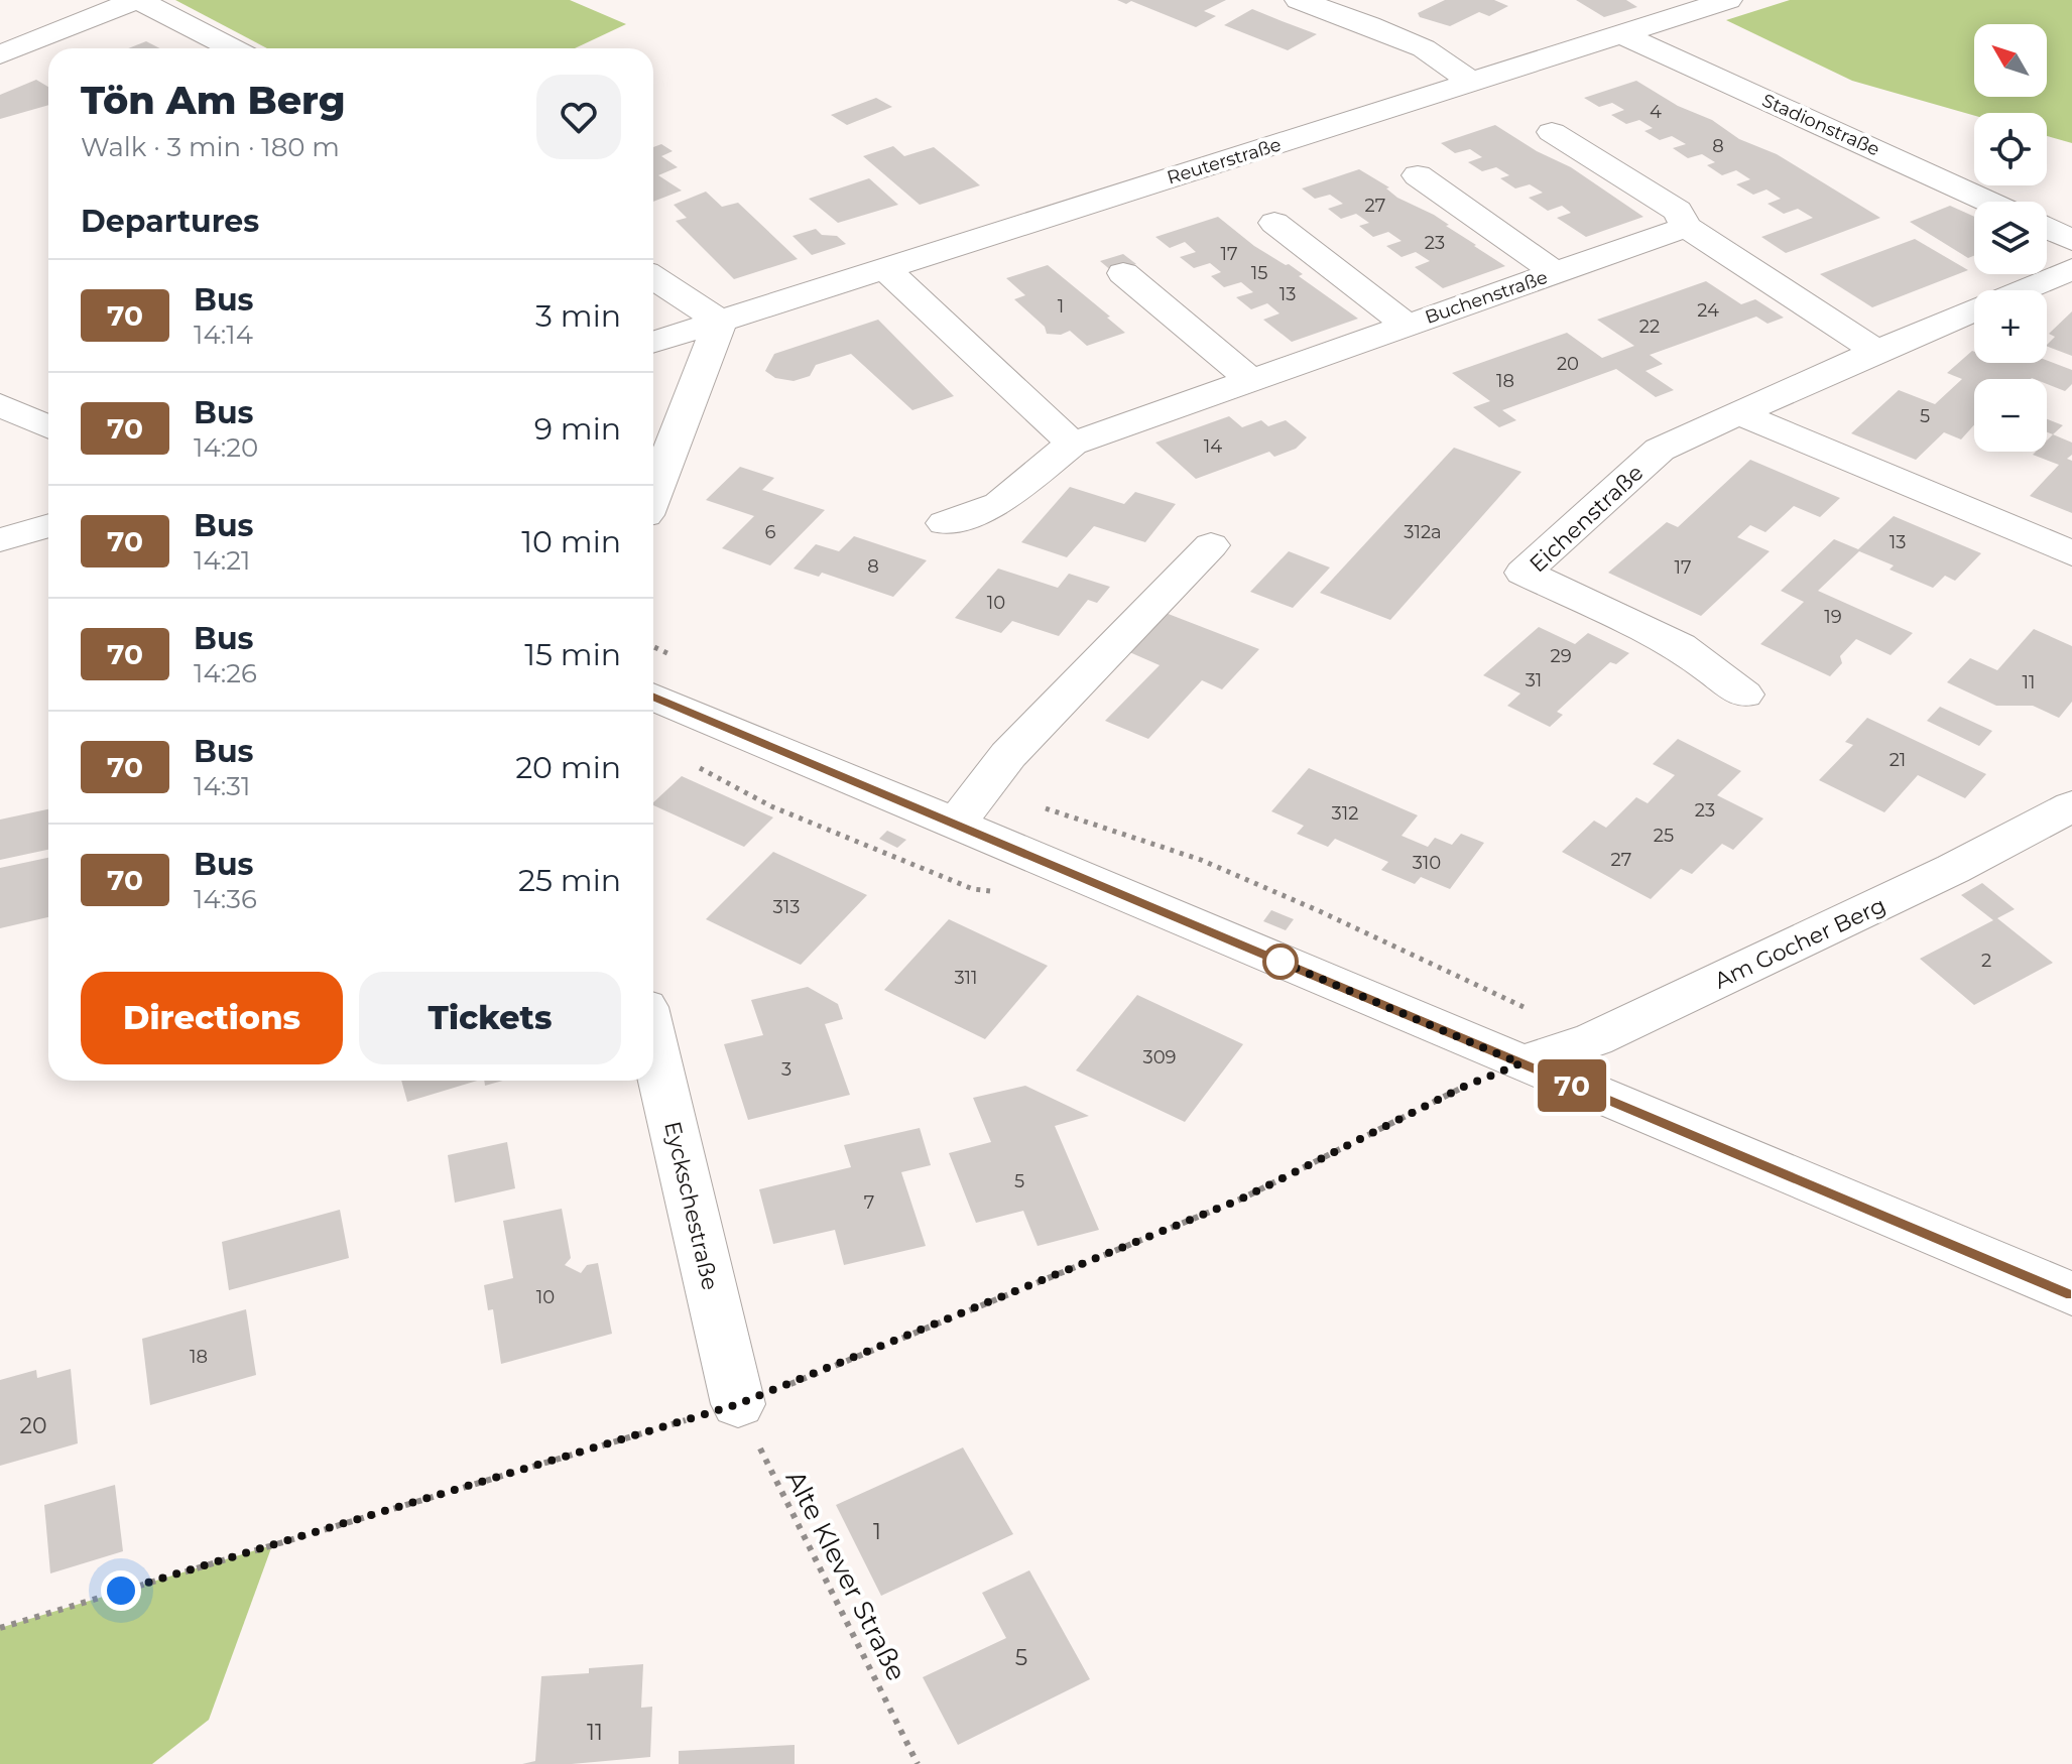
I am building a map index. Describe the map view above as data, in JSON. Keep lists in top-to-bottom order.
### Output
{
  "streets": {
    "street": [
      "Stadionstraße",
      "Reuterstraße",
      "Buchenstraße",
      "Eichenstraße",
      "Am Gocher Berg",
      "Eyckschestraße"
    ],
    "path": ["Alte Klever Straße"]
  },
  "crossings": [
    ["Stadionstraße", "Reuterstraße"],
    ["Eyckschestraße", "Alte Klever Straße"]
  ],
  "lines": ["bus line 70"],
  "house_numbers": [
    "4",
    "8",
    "27",
    "23",
    "17",
    "15",
    "13",
    "1",
    "24",
    "22",
    "20",
    "18",
    "5",
    "14",
    "6",
    "312a",
    "13",
    "8",
    "17",
    "10",
    "19",
    "29",
    "31",
    "11",
    "21",
    "23",
    "312",
    "25",
    "27",
    "310",
    "313",
    "2",
    "311",
    "309",
    "3",
    "5",
    "7",
    "10",
    "18",
    "20",
    "1",
    "5",
    "11"
  ],
  "north": "top left",
  "page": {
    "on_map": "70",
    "map_buttons": ["+", "−"],
    "heading": [
      ["Tön Am Berg", "Walk · 3 min · 180 m"],
      "Departures"
    ],
    "list": [
      {
        "mark": "70",
        "name": "Bus",
        "note": "14:14",
        "value": "3 min"
      },
      {
        "mark": "70",
        "name": "Bus",
        "note": "14:20",
        "value": "9 min"
      },
      {
        "mark": "70",
        "name": "Bus",
        "note": "14:21",
        "value": "10 min"
      },
      {
        "mark": "70",
        "name": "Bus",
        "note": "14:26",
        "value": "15 min"
      },
      {
        "mark": "70",
        "name": "Bus",
        "note": "14:31",
        "value": "20 min"
      },
      {
        "mark": "70",
        "name": "Bus",
        "note": "14:36",
        "value": "25 min"
      }
    ],
    "buttons": ["Directions", "Tickets"]
  }
}
